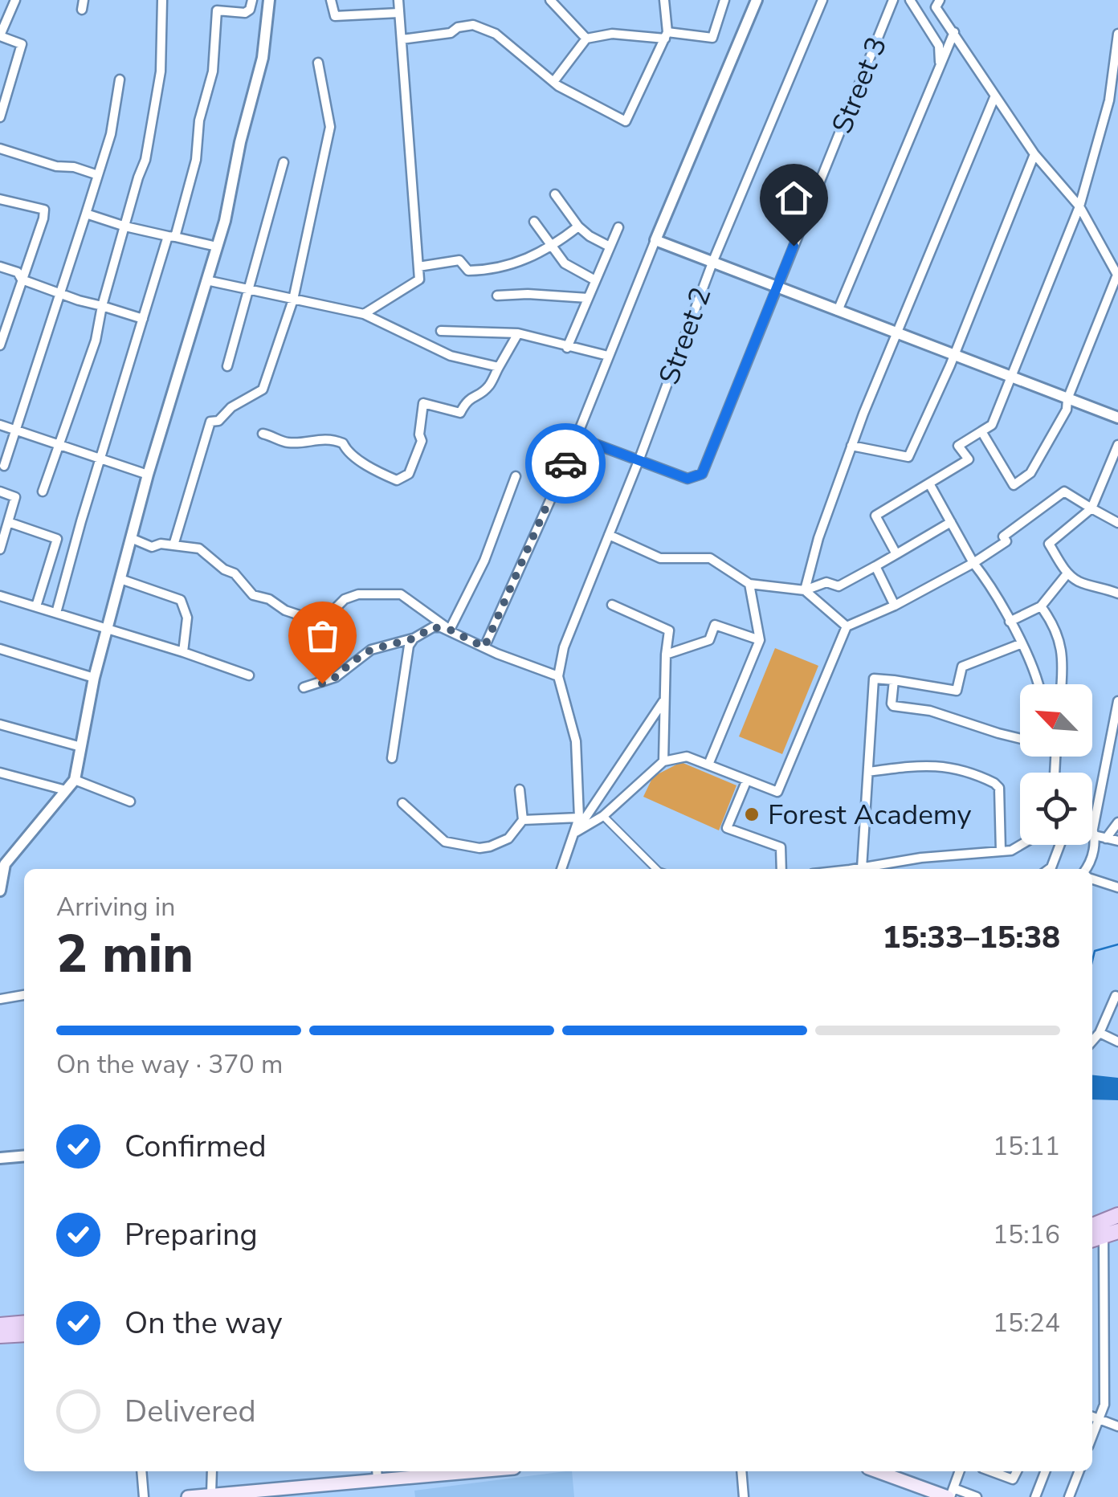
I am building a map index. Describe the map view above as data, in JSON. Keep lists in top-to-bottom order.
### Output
{
  "streets": {
    "street": ["Street 3", "Street 2"]
  },
  "crossings": [
    ["Street 3", "Street 2"]
  ],
  "places": ["Forest Academy"],
  "north": "top left",
  "page": {
    "heading": ["2 min", "Arriving in", "15:33–15:38"],
    "bar": "On the way · 370 m",
    "list": [
      ["Confirmed", "15:11"],
      ["Preparing", "15:16"],
      ["On the way", "15:24"],
      "Delivered"
    ]
  }
}
